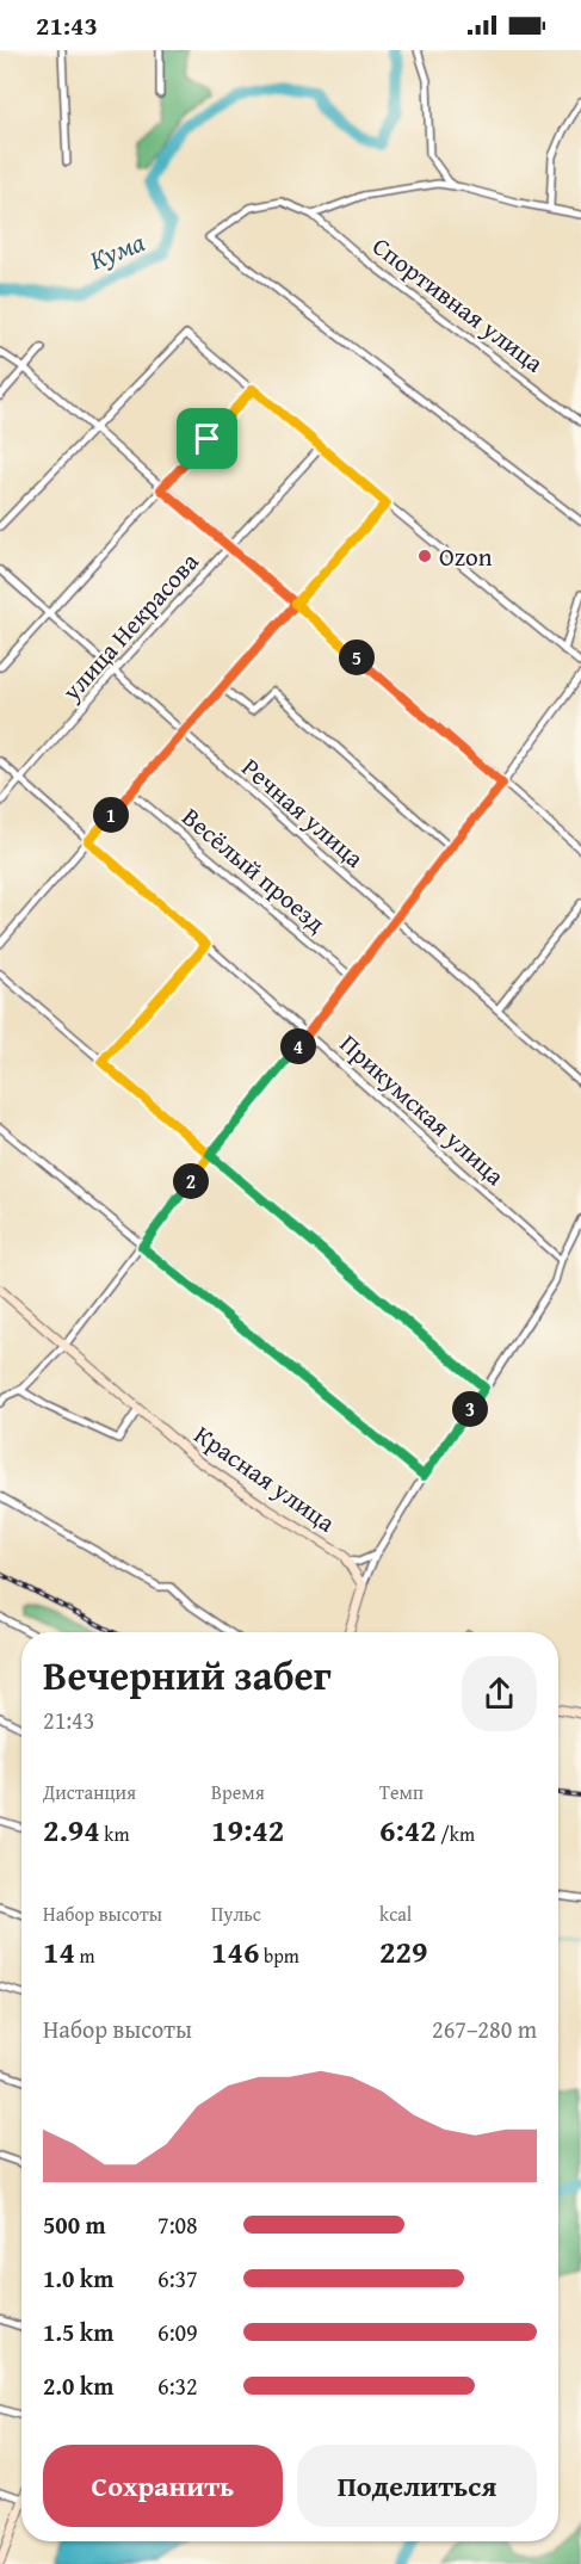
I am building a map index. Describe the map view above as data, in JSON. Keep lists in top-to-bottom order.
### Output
{
  "streets": {
    "street": [
      "Спортивная улица",
      "улица Некрасова",
      "Речная улица",
      "Весёлый проезд",
      "Прикумская улица",
      "Красная улица"
    ]
  },
  "crossings": [
    ["улица Некрасова", "Речная улица"],
    ["улица Некрасова", "Прикумская улица"]
  ],
  "water": ["Кума"],
  "places": ["Ozon"],
  "page": {
    "status": "21:43",
    "pins": [
      "5",
      "1",
      "4",
      "2",
      "3"
    ],
    "heading": ["Вечерний забег", "21:43"],
    "stats": [
      ["Дистанция", "2.94 km"],
      ["Время", "19:42"],
      ["Темп", "6:42 /km"],
      ["Набор высоты", "14 m"],
      ["Пульс", "146 bpm"],
      ["kcal", "229"]
    ],
    "chart": ["Набор высоты", "267–280 m"],
    "list": [
      {
        "name": "500 m",
        "note": "7:08"
      },
      {
        "name": "1.0 km",
        "note": "6:37"
      },
      {
        "name": "1.5 km",
        "note": "6:09"
      },
      {
        "name": "2.0 km",
        "note": "6:32"
      }
    ],
    "buttons": ["Сохранить", "Поделиться"]
  }
}
